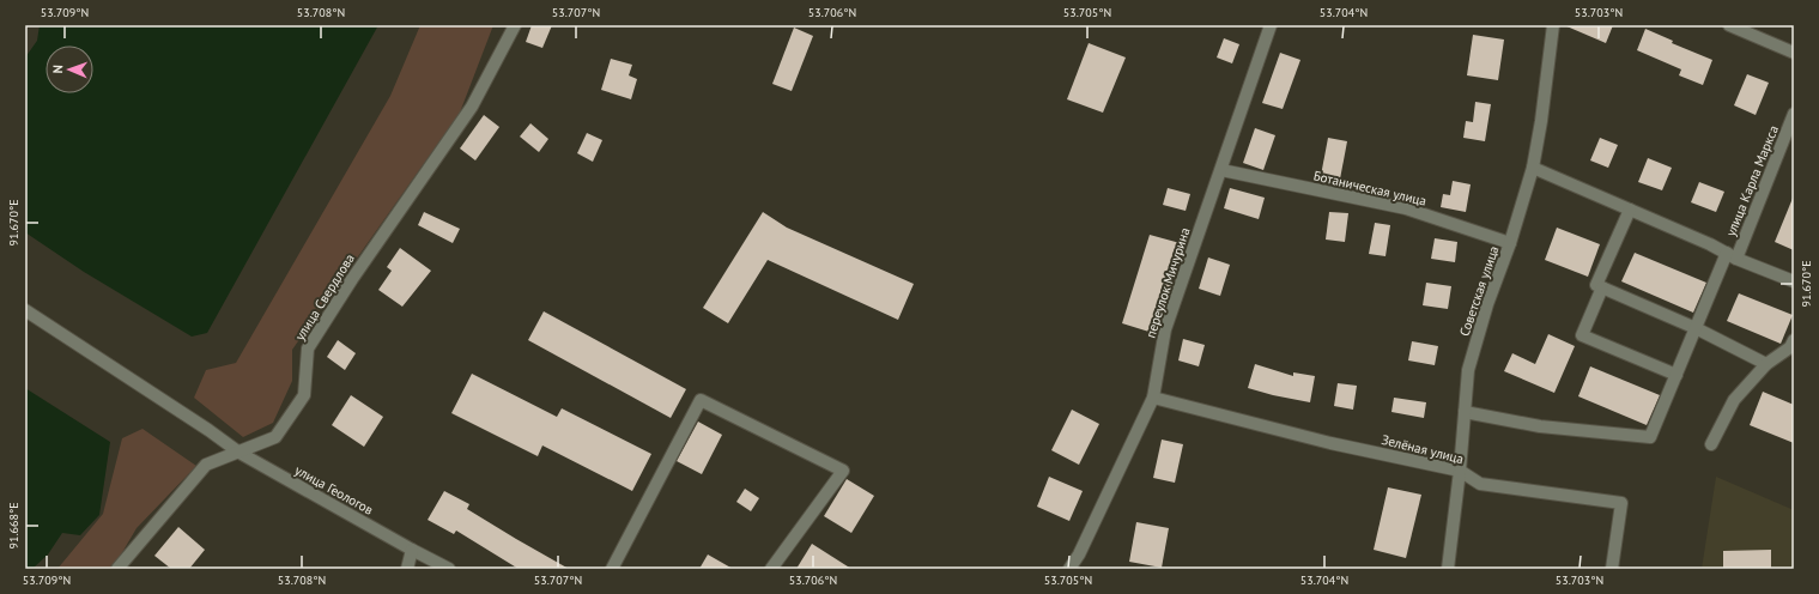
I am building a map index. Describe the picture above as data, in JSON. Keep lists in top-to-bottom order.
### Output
{
  "streets": {
    "street": [
      "улица Карла Маркса",
      "Ботаническая улица",
      "переулок Мичурина",
      "Советская улица",
      "улица Свердлова",
      "Зелёная улица",
      "улица Геологов"
    ]
  },
  "crossings": [
    ["улица Карла Маркса", "Советская улица"],
    ["Ботаническая улица", "переулок Мичурина"],
    ["Ботаническая улица", "Советская улица"],
    ["переулок Мичурина", "Зелёная улица"],
    ["Советская улица", "Зелёная улица"],
    ["улица Свердлова", "улица Геологов"]
  ],
  "north": "left",
  "coordinates": [
    "53.709°N",
    "53.708°N",
    "53.707°N",
    "53.706°N",
    "53.705°N",
    "53.704°N",
    "53.703°N",
    "91.670°E",
    "91.668°E"
  ]
}
